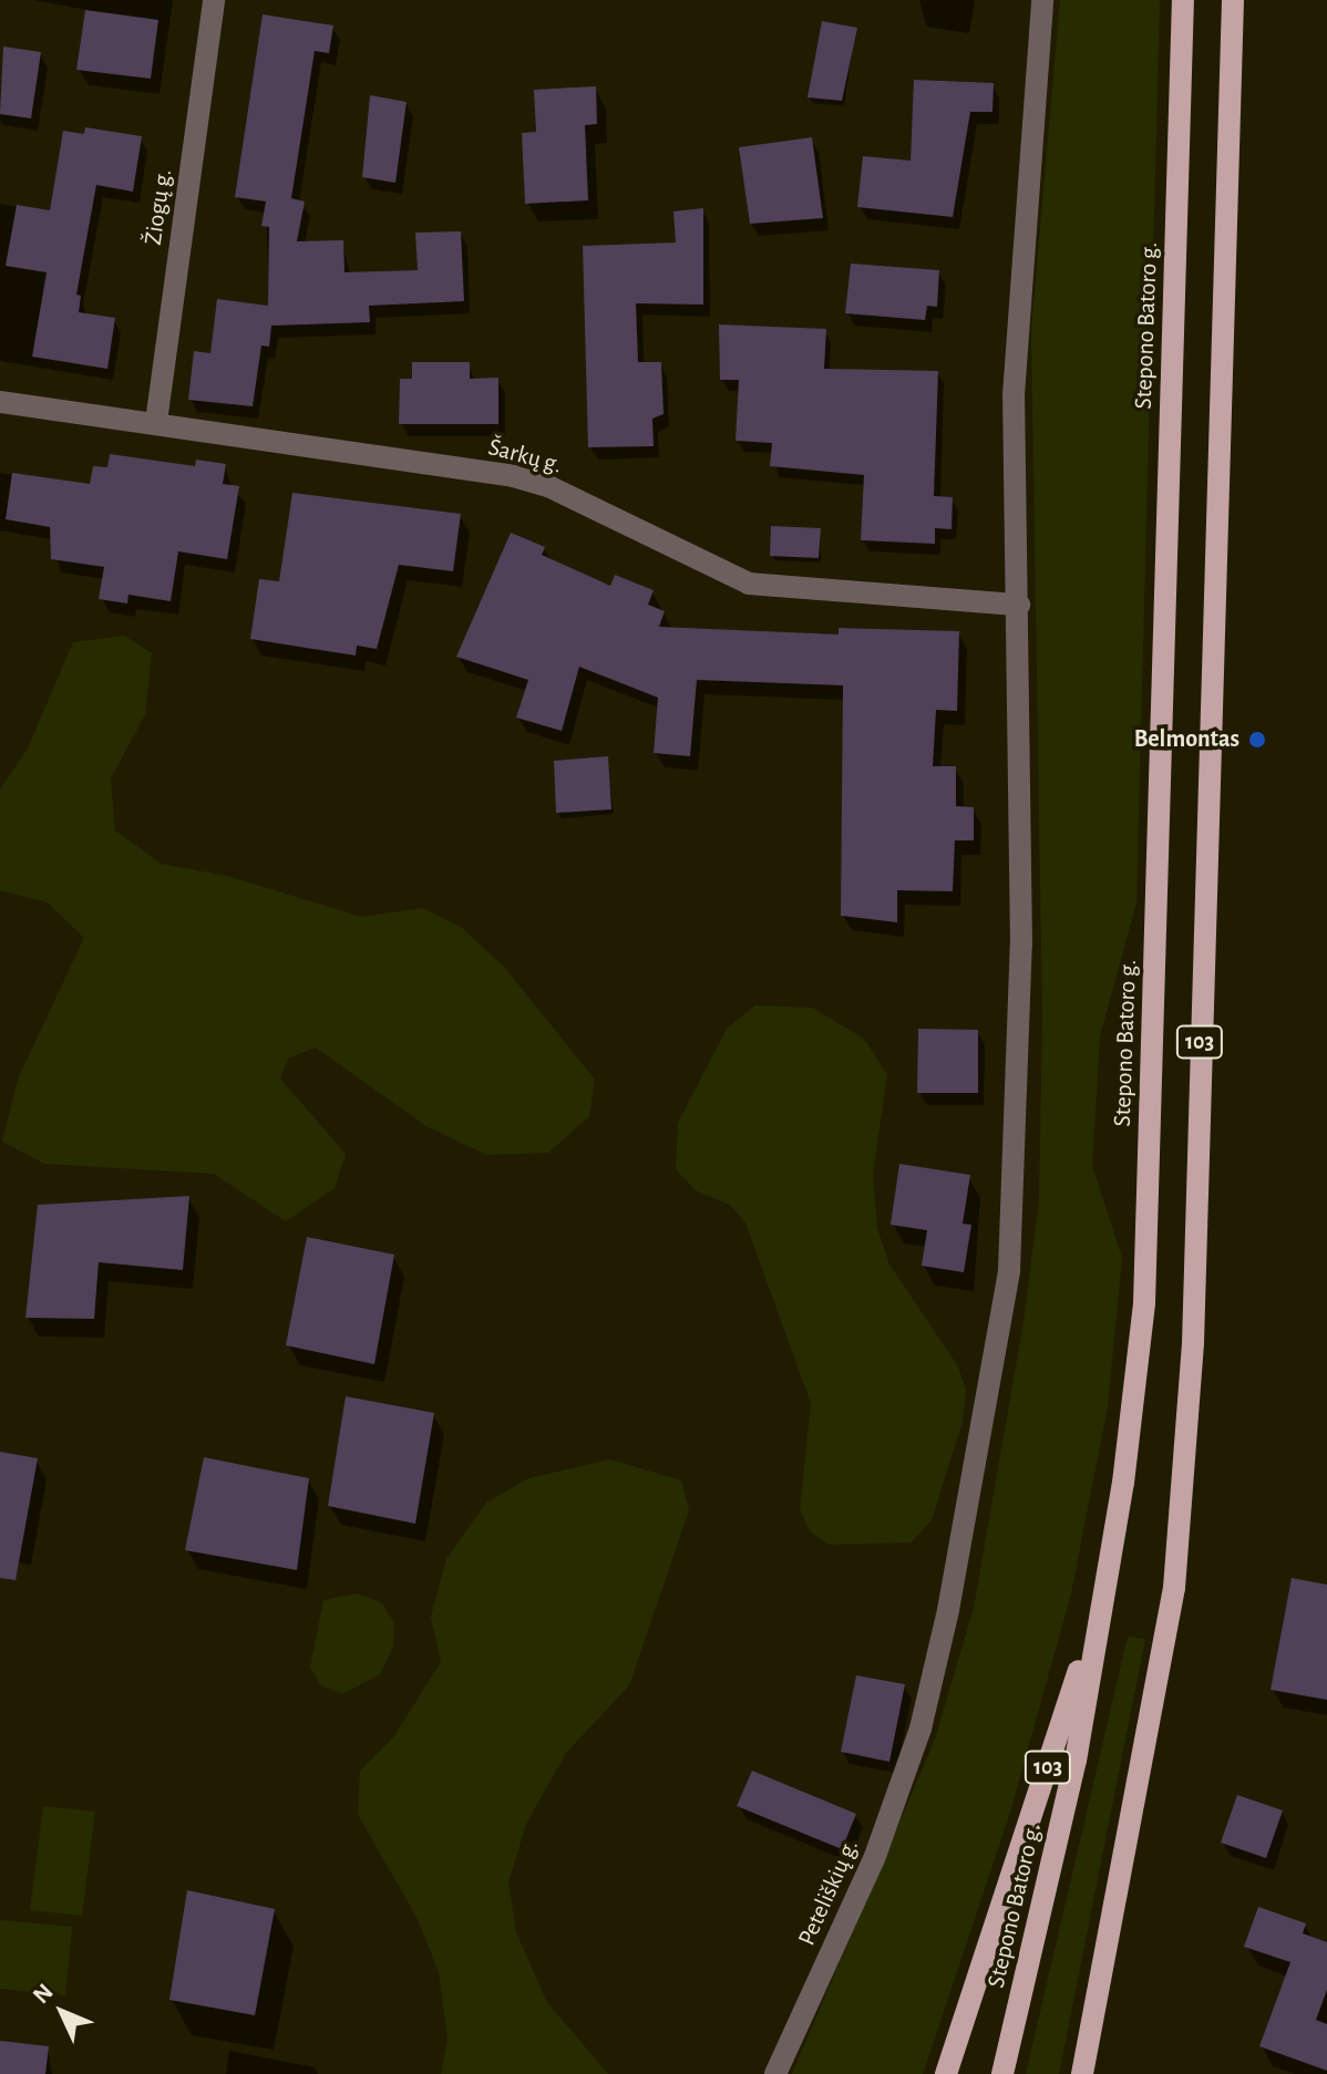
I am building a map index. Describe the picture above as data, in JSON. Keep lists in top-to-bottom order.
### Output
{
  "streets": {
    "main road": ["Stepono Batoro g.", "103"],
    "street": ["Žiogų g.", "Šarkų g.", "Peteliškių g."]
  },
  "crossings": [
    ["Žiogų g.", "Šarkų g."],
    ["Stepono Batoro g.", "103"],
    ["Šarkų g.", "Peteliškių g."]
  ],
  "places": ["Belmontas"],
  "north": "top left"
}
